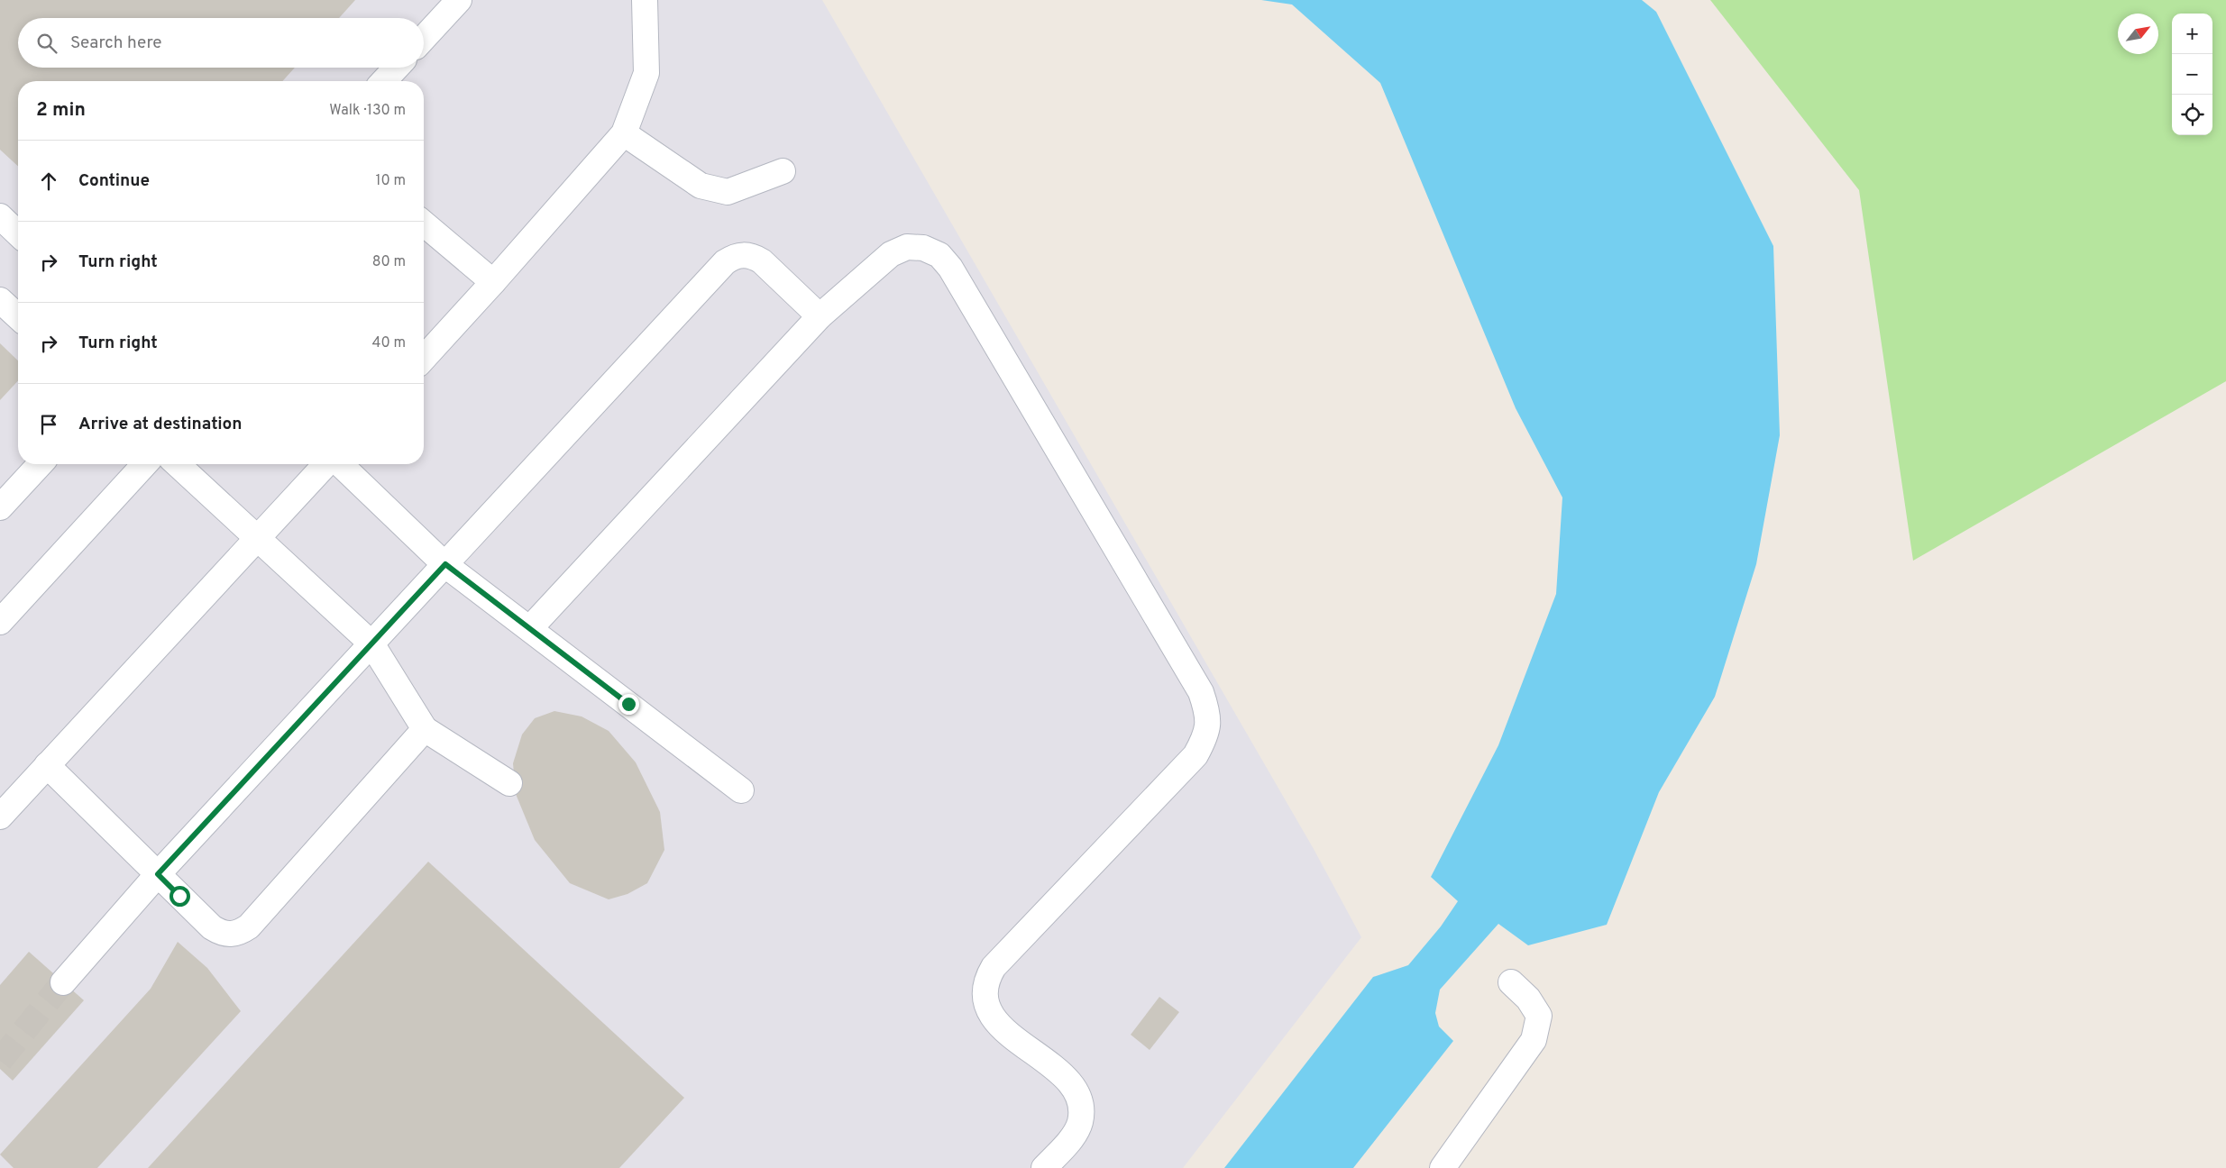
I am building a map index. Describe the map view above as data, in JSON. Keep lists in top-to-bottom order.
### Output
{
  "north": "top right",
  "page": {
    "map_buttons": ["+", "−"],
    "search": "Search here",
    "heading": ["2 min", "Walk · 130 m"],
    "list": [
      ["Continue", "10 m"],
      ["Turn right", "80 m"],
      ["Turn right", "40 m"],
      "Arrive at destination"
    ]
  }
}
